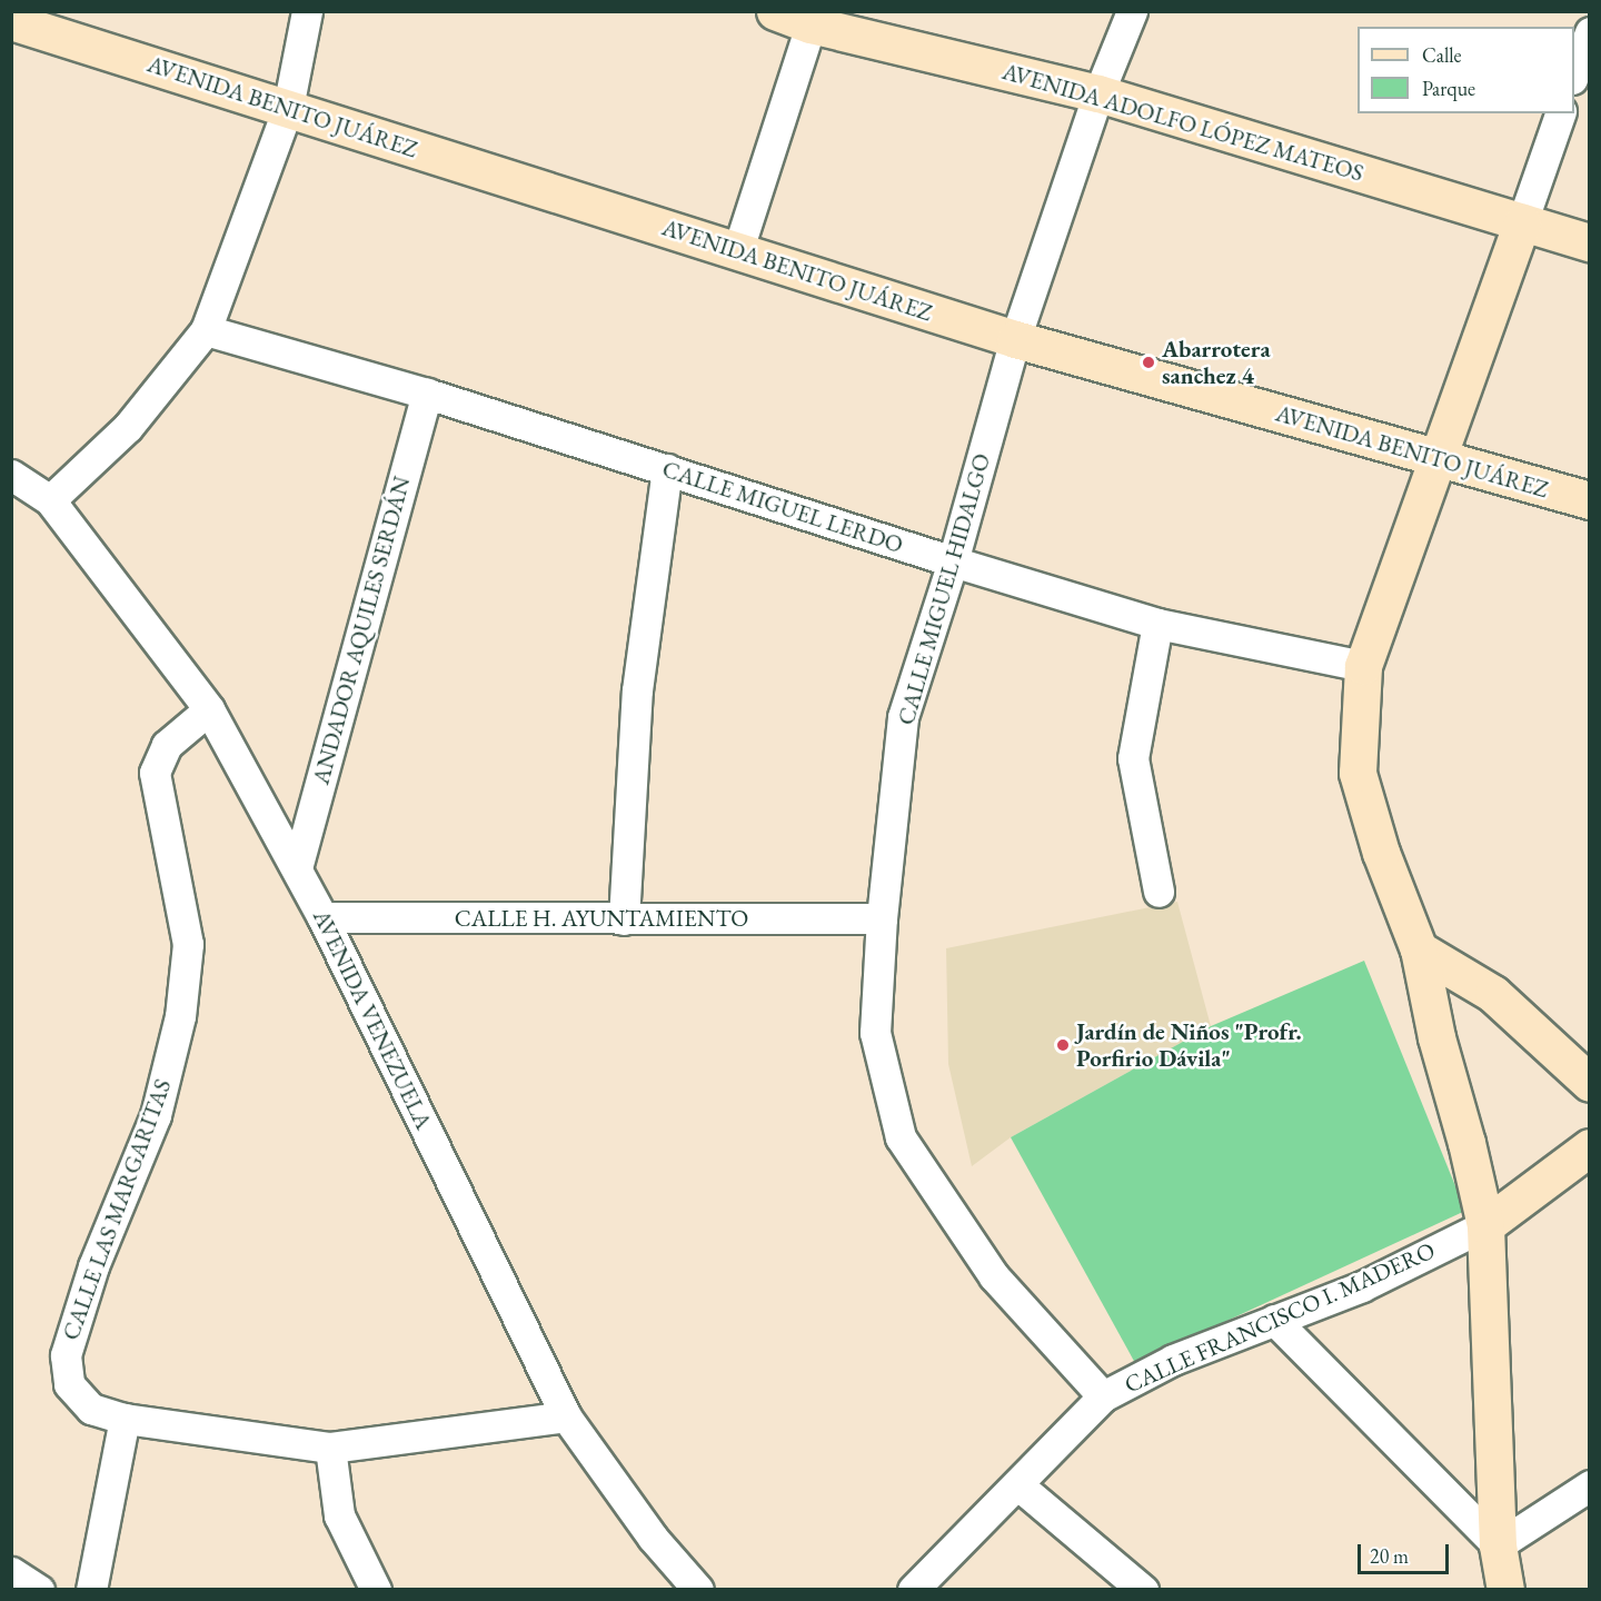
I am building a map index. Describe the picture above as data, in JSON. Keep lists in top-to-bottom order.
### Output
{
  "streets": {
    "main road": ["AVENIDA BENITO JUÁREZ", "AVENIDA ADOLFO LÓPEZ MATEOS", "CALLE FRANCISCO I. MADERO"],
    "street": [
      "CALLE MIGUEL LERDO",
      "CALLE MIGUEL HIDALGO",
      "ANDADOR AQUILES SERDÁN",
      "CALLE H. AYUNTAMIENTO",
      "AVENIDA VENEZUELA",
      "CALLE LAS MARGARITAS"
    ]
  },
  "crossings": [
    ["AVENIDA BENITO JUÁREZ", "CALLE MIGUEL HIDALGO"],
    ["AVENIDA ADOLFO LÓPEZ MATEOS", "CALLE MIGUEL HIDALGO"],
    ["CALLE MIGUEL LERDO", "CALLE MIGUEL HIDALGO"],
    ["CALLE MIGUEL LERDO", "ANDADOR AQUILES SERDÁN"],
    ["CALLE MIGUEL HIDALGO", "CALLE H. AYUNTAMIENTO"],
    ["CALLE MIGUEL HIDALGO", "CALLE FRANCISCO I. MADERO"],
    ["ANDADOR AQUILES SERDÁN", "AVENIDA VENEZUELA"],
    ["CALLE H. AYUNTAMIENTO", "AVENIDA VENEZUELA"],
    ["AVENIDA VENEZUELA", "CALLE LAS MARGARITAS"]
  ],
  "places": ["Abarrotera sanchez 4", "Jardín de Niños \"Profr. Porfirio Dávila\""],
  "legend": ["Calle", "Parque"],
  "scale_bar": "20 m"
}
